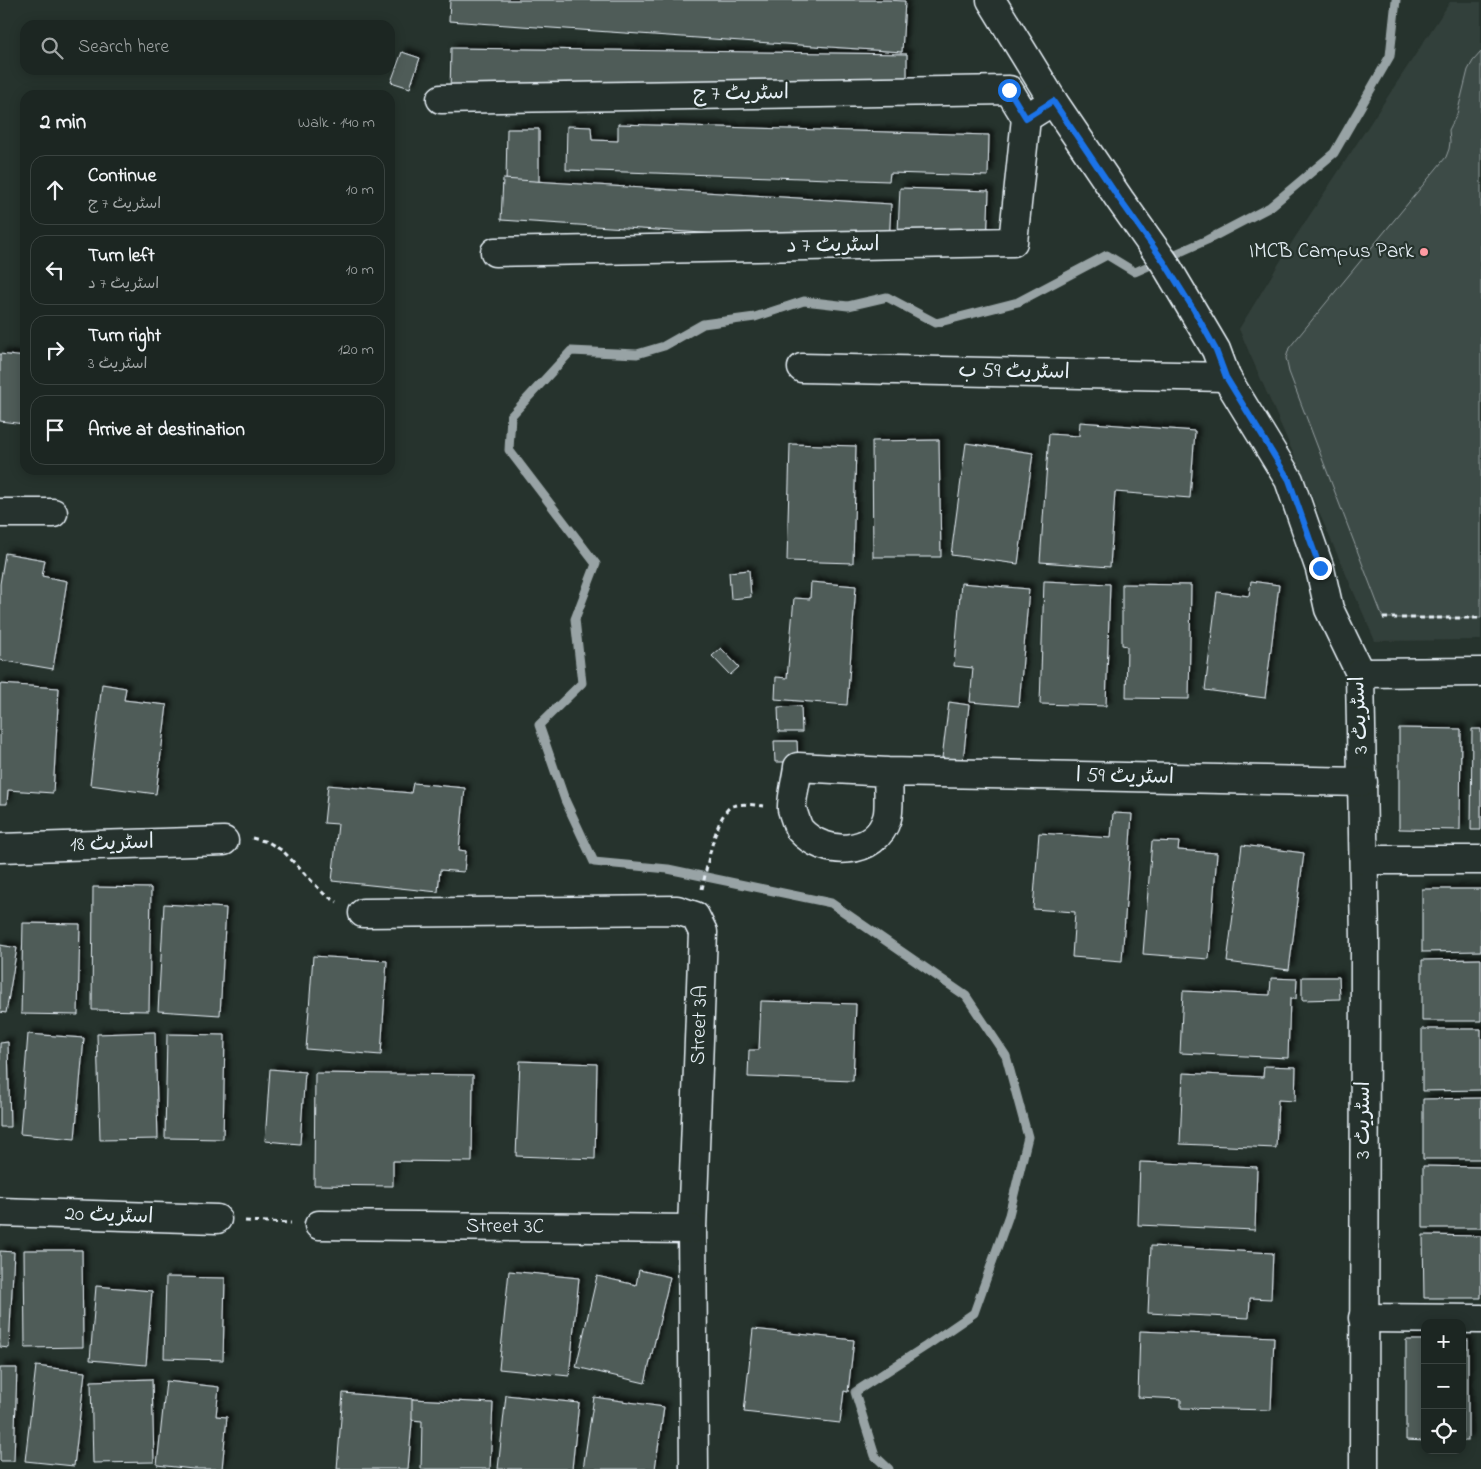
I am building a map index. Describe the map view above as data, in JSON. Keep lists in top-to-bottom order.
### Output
{
  "streets": {
    "street": [
      "اسٹریٹ 7 ج",
      "اسٹریٹ 7 د",
      "اسٹریٹ 59 ب",
      "اسٹریٹ 3",
      "اسٹریٹ 59 ا",
      "اسٹریٹ 18",
      "Street 3A",
      "اسٹریٹ 20",
      "Street 3C"
    ]
  },
  "crossings": [
    ["اسٹریٹ 7 ج", "اسٹریٹ 7 د"],
    ["اسٹریٹ 59 ب", "اسٹریٹ 3"],
    ["اسٹریٹ 3", "اسٹریٹ 59 ا"],
    ["Street 3A", "Street 3C"]
  ],
  "places": ["IMCB Campus Park"],
  "page": {
    "search": "Search here",
    "heading": ["2 min", "Walk · 140 m"],
    "list": [
      ["Continue", "اسٹریٹ 7 ج", "10 m"],
      ["Turn left", "اسٹریٹ 7 د", "10 m"],
      ["Turn right", "اسٹریٹ 3", "120 m"],
      "Arrive at destination"
    ],
    "map_buttons": ["+", "−"]
  }
}
